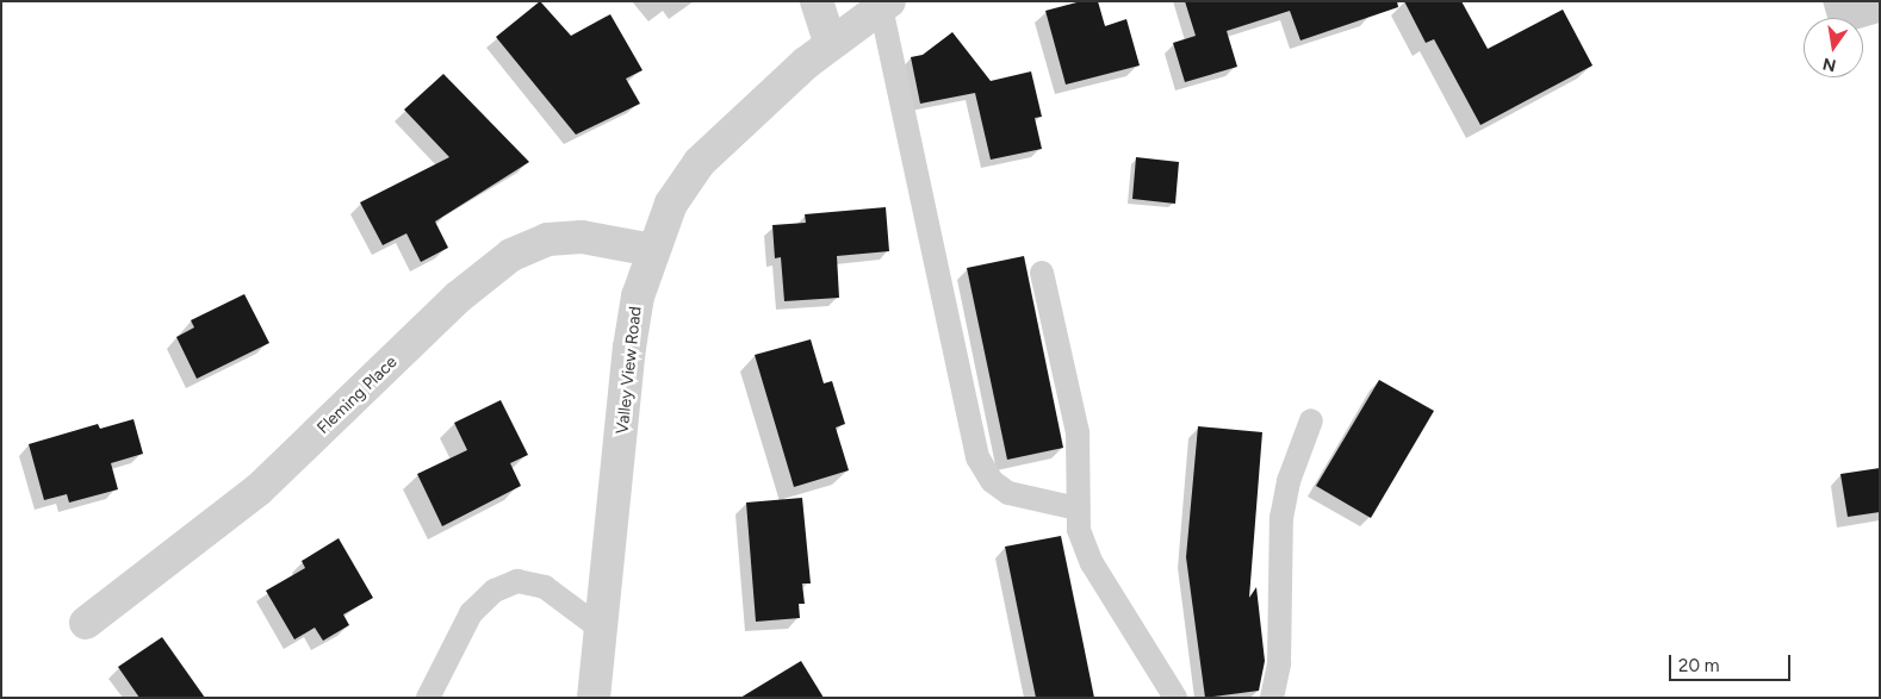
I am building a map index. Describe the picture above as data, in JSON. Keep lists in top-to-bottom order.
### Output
{
  "streets": {
    "street": ["Valley View Road", "Fleming Place"]
  },
  "crossings": [
    ["Valley View Road", "Fleming Place"]
  ],
  "scale_bar": "20 m",
  "north": "bottom"
}
